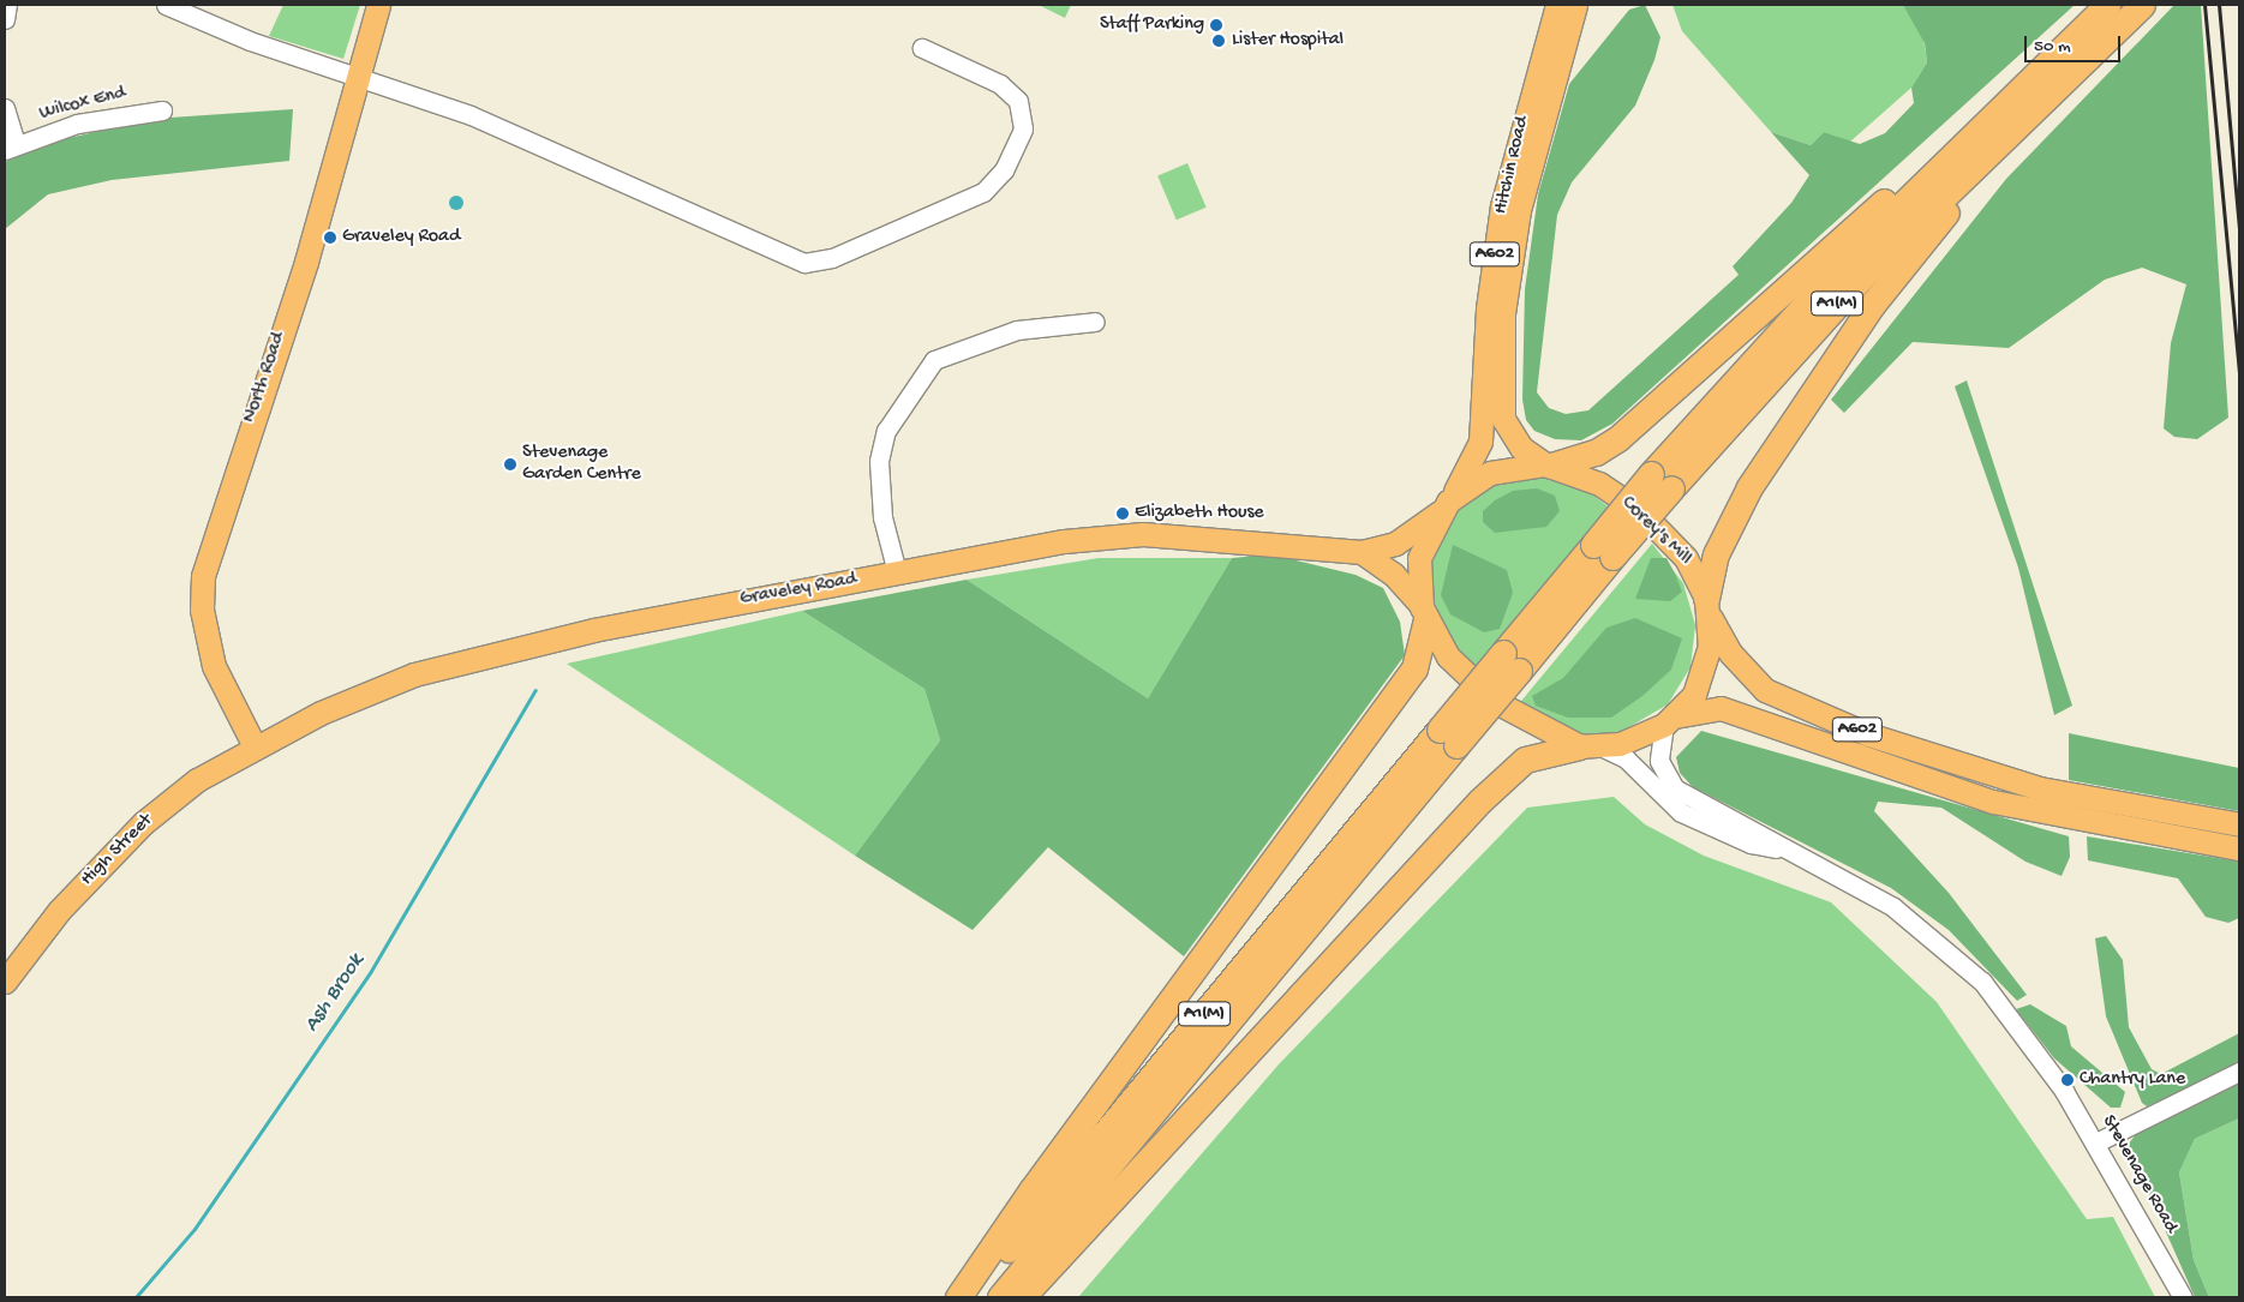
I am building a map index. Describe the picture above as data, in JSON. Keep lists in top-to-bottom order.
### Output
{
  "streets": {
    "highway": ["A1(M)"],
    "main road": [
      "Hitchin Road",
      "A602",
      "North Road",
      "Corey's Mill",
      "Graveley Road",
      "High Street"
    ],
    "street": ["Wilcox End", "Stevenage Road"]
  },
  "crossings": [
    ["Hitchin Road", "Corey's Mill"],
    ["Hitchin Road", "Graveley Road"],
    ["A602", "Corey's Mill"],
    ["A602", "Stevenage Road"],
    ["North Road", "Graveley Road"],
    ["North Road", "High Street"],
    ["Corey's Mill", "Graveley Road"],
    ["Graveley Road", "High Street"]
  ],
  "water": ["Ash Brook"],
  "places": [
    "Staff Parking",
    "Lister Hospital",
    "Graveley Road",
    "Stevenage Garden Centre",
    "Elizabeth House",
    "Chantry Lane"
  ],
  "scale_bar": "50 m"
}
